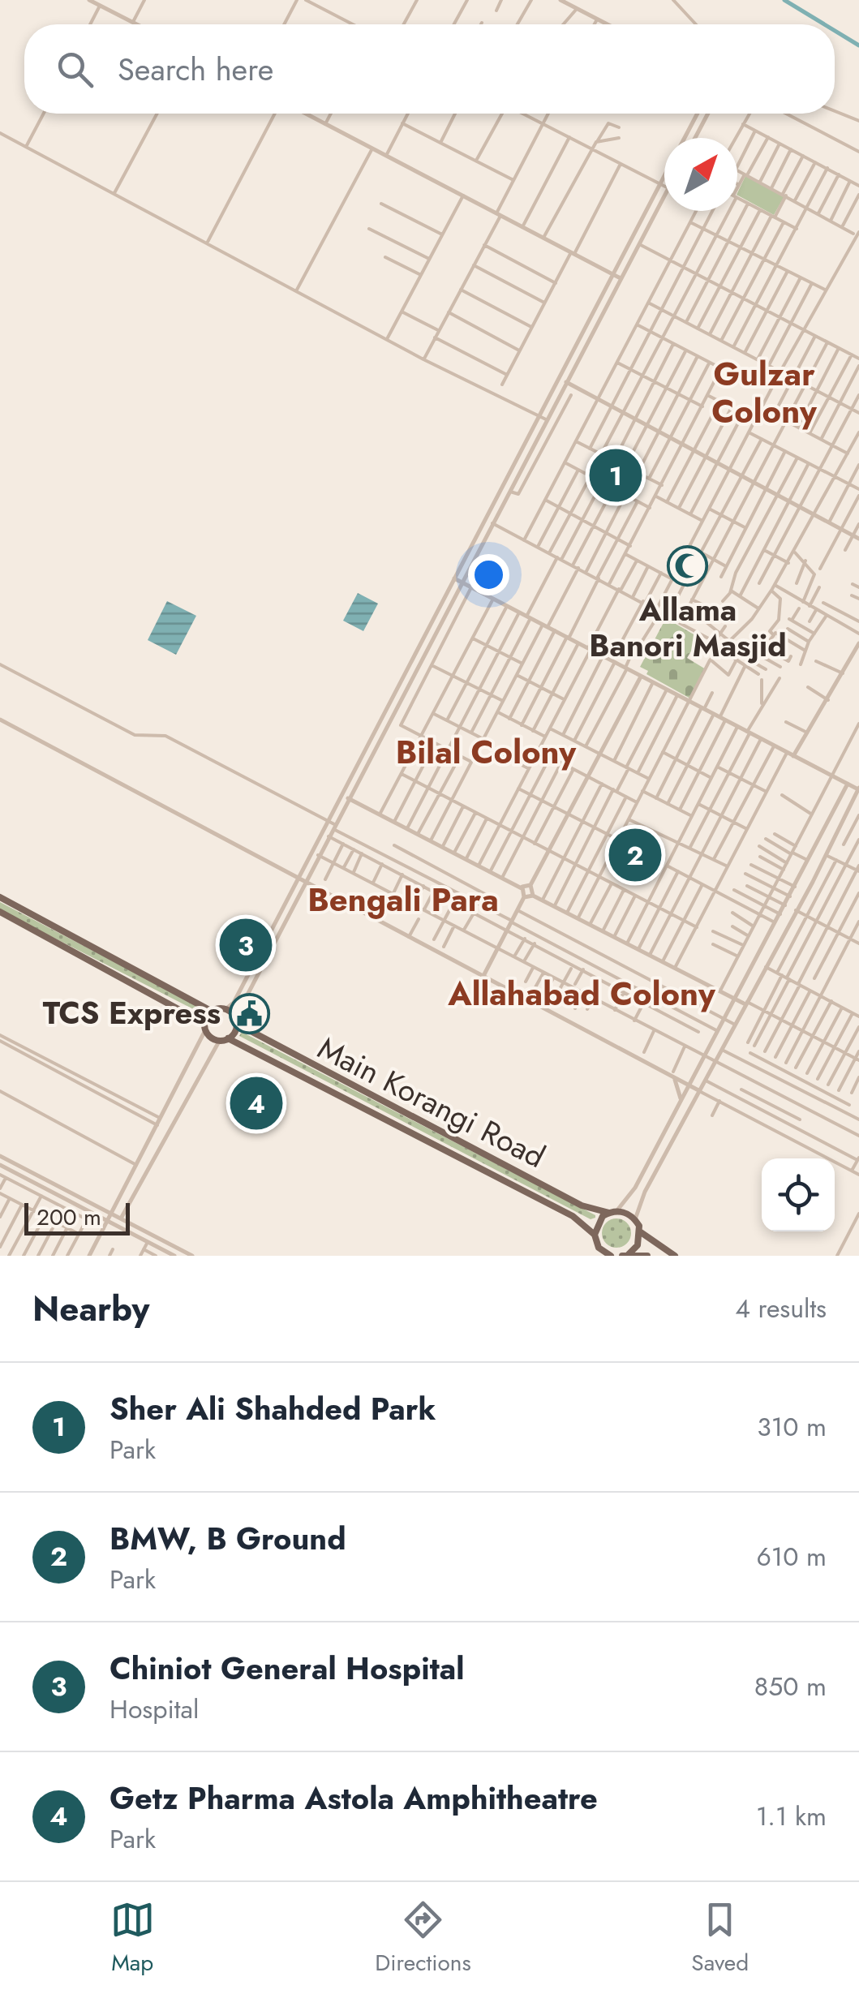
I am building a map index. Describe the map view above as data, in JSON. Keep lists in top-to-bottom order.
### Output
{
  "streets": {
    "main road": ["Main Korangi Road"]
  },
  "districts": [
    "Gulzar Colony",
    "Bilal Colony",
    "Bengali Para",
    "Allahabad Colony"
  ],
  "places": {
    "mosque": ["Allama Banori Masjid"],
    "public building": ["TCS Express"]
  },
  "scale_bar": "200 m",
  "north": "top right",
  "page": {
    "search": "Search here",
    "pins": [
      "1",
      "2",
      "3",
      "4"
    ],
    "scale": "200 m",
    "heading": ["Nearby", "4 results"],
    "list": [
      {
        "mark": "1",
        "name": "Sher Ali Shahded Park",
        "note": "Park",
        "value": "310 m"
      },
      {
        "mark": "2",
        "name": "BMW, B Ground",
        "note": "Park",
        "value": "610 m"
      },
      {
        "mark": "3",
        "name": "Chiniot General Hospital",
        "note": "Hospital",
        "value": "850 m"
      },
      {
        "mark": "4",
        "name": "Getz Pharma Astola Amphitheatre",
        "note": "Park",
        "value": "1.1 km"
      }
    ],
    "nav": ["Map", "Directions", "Saved"]
  }
}
